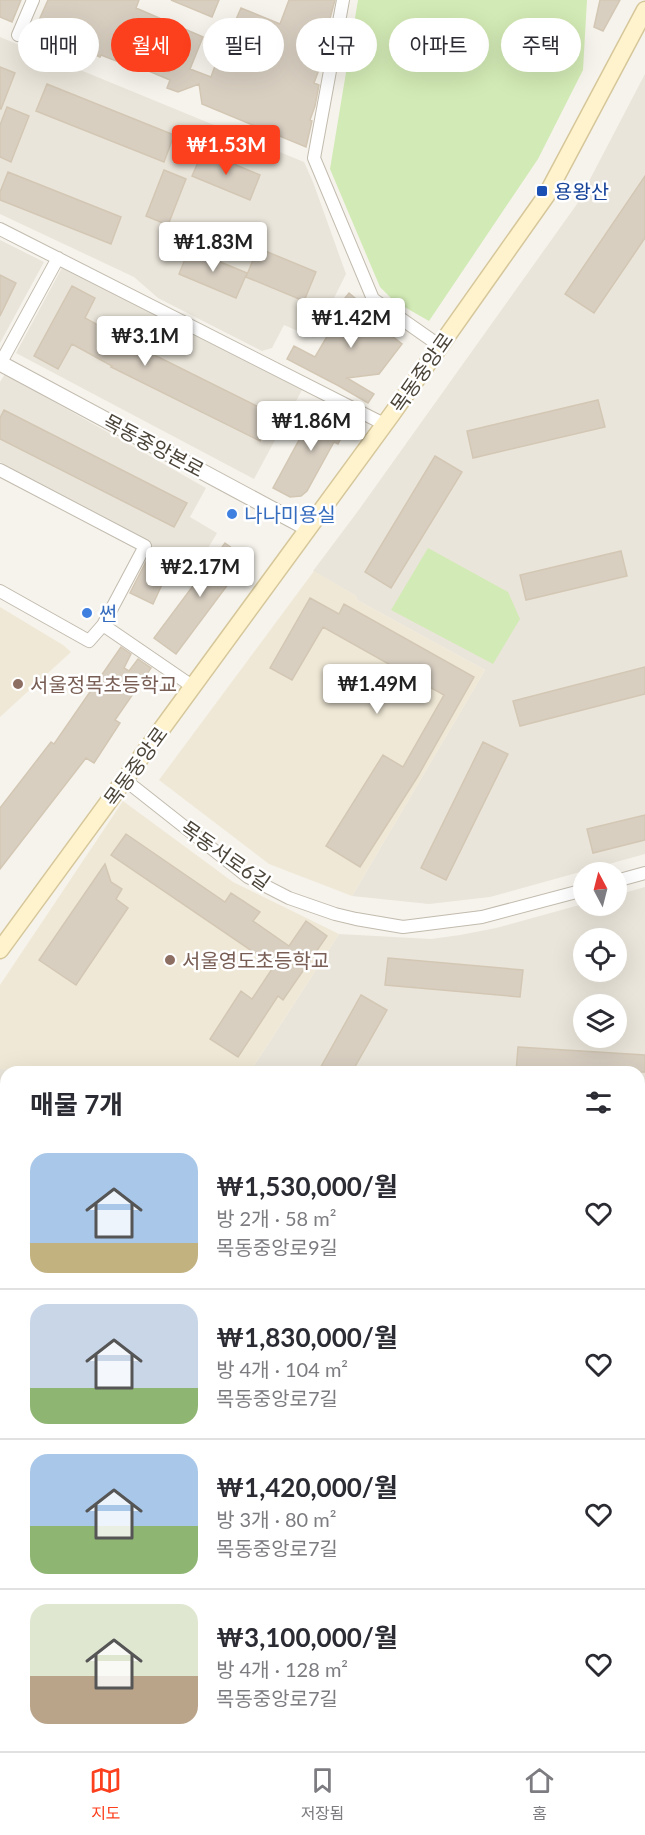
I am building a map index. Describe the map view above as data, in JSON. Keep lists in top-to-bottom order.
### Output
{
  "streets": {
    "main road": ["목동중앙로"],
    "street": ["목동중앙본로", "목동서로6길"]
  },
  "crossings": [
    ["목동중앙로", "목동중앙본로"],
    ["목동중앙로", "목동서로6길"]
  ],
  "places": {
    "transit": ["용왕산"],
    "other": [
      "나나미용실",
      "썬",
      "서울정목초등학교",
      "서울영도초등학교"
    ]
  },
  "north": "top",
  "page": {
    "chip": [
      "매매",
      "월세",
      "필터",
      "신규",
      "아파트",
      "주택"
    ],
    "price": [
      "₩1.53M",
      "₩1.83M",
      "₩1.42M",
      "₩3.1M",
      "₩1.86M",
      "₩2.17M",
      "₩1.49M"
    ],
    "heading": "매물 7개",
    "list": [
      {
        "name": "₩1,530,000/월",
        "note": "방 2개 · 58 m² · 목동중앙로9길"
      },
      {
        "name": "₩1,830,000/월",
        "note": "방 4개 · 104 m² · 목동중앙로7길"
      },
      {
        "name": "₩1,420,000/월",
        "note": "방 3개 · 80 m² · 목동중앙로7길"
      },
      {
        "name": "₩3,100,000/월",
        "note": "방 4개 · 128 m² · 목동중앙로7길"
      }
    ],
    "tabs": ["지도", "저장됨", "홈"]
  }
}
